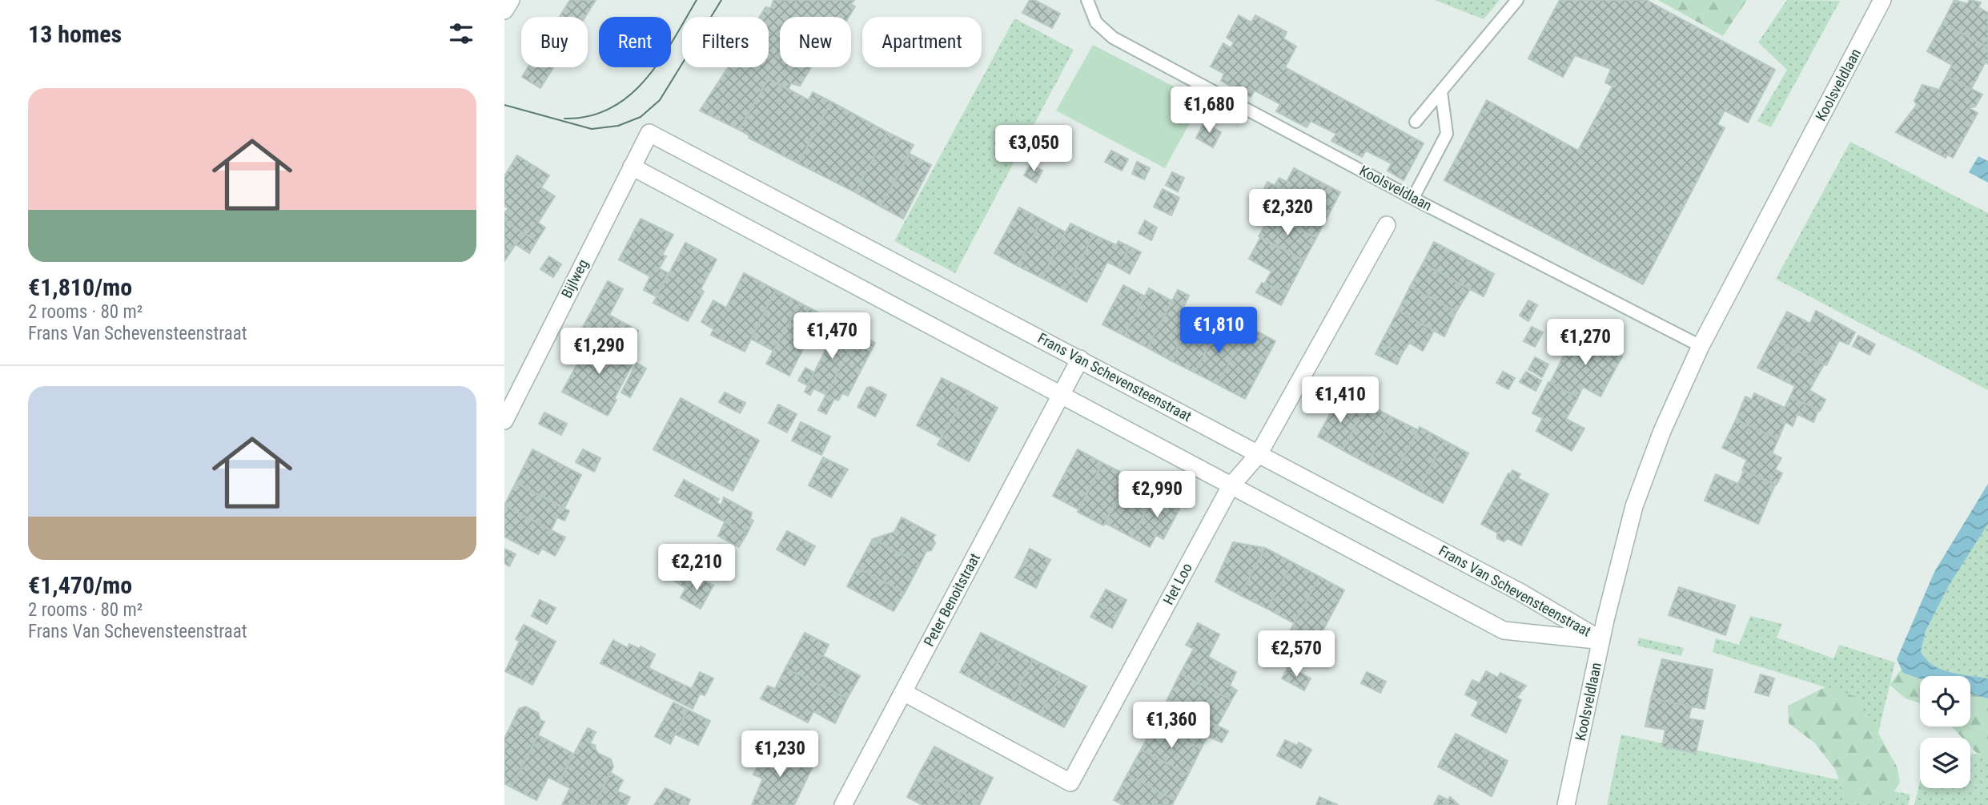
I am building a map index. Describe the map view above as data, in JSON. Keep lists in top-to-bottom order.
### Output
{
  "streets": {
    "street": [
      "Koolsveldlaan",
      "Bijlweg",
      "Frans Van Schevensteenstraat",
      "Het Loo",
      "Peter Benoitstraat"
    ]
  },
  "crossings": [
    ["Koolsveldlaan", "Frans Van Schevensteenstraat"],
    ["Bijlweg", "Frans Van Schevensteenstraat"],
    ["Frans Van Schevensteenstraat", "Het Loo"],
    ["Frans Van Schevensteenstraat", "Peter Benoitstraat"],
    ["Het Loo", "Peter Benoitstraat"]
  ],
  "page": {
    "heading": "13 homes",
    "chip": [
      "Buy",
      "Rent",
      "Filters",
      "New",
      "Apartment"
    ],
    "list": [
      {
        "name": "€1,810/mo",
        "note": "2 rooms · 80 m² · Frans Van Schevensteenstraat"
      },
      {
        "name": "€1,470/mo",
        "note": "2 rooms · 80 m² · Frans Van Schevensteenstraat"
      }
    ],
    "price": [
      "€1,680",
      "€3,050",
      "€2,320",
      "€1,810",
      "€1,470",
      "€1,270",
      "€1,290",
      "€1,410",
      "€2,990",
      "€2,210",
      "€2,570",
      "€1,360",
      "€1,230"
    ]
  }
}
